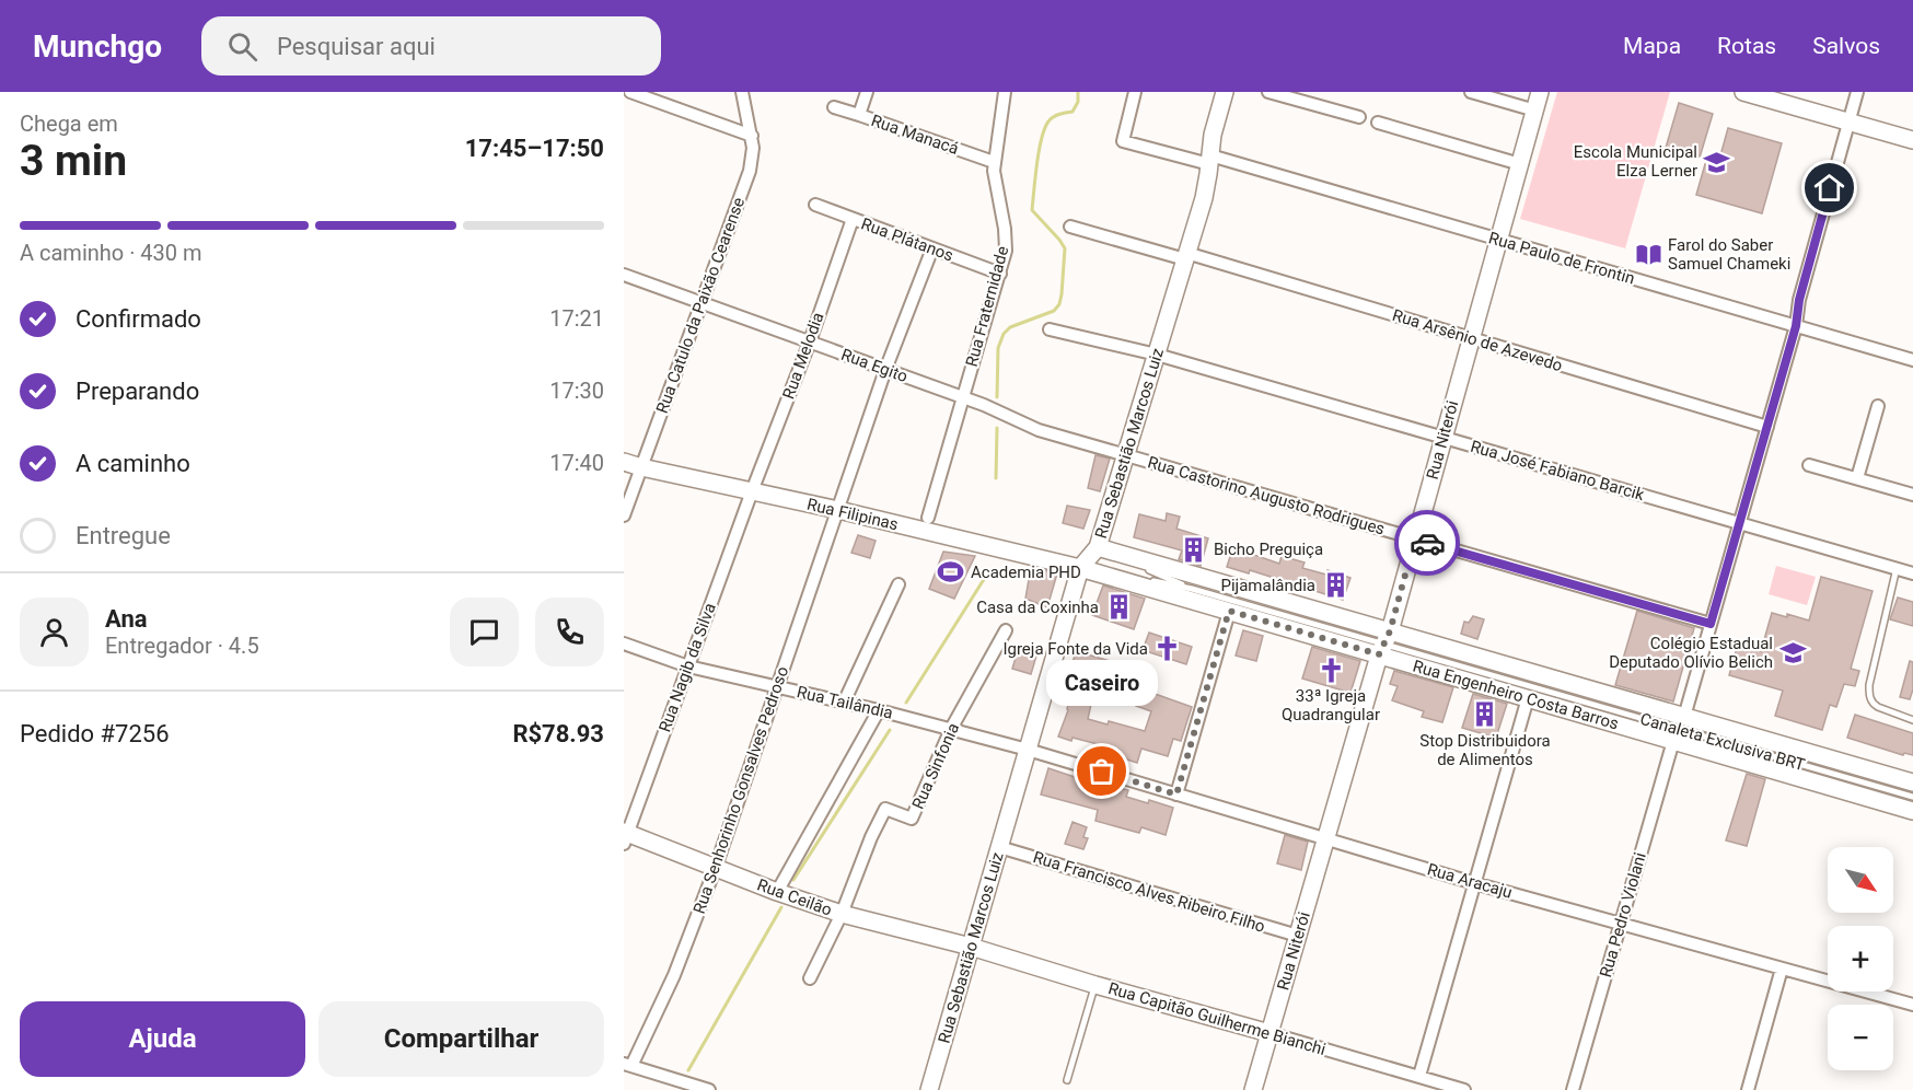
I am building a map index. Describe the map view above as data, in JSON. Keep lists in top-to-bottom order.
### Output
{
  "streets": {
    "street": [
      "Rua Manacá",
      "Rua Plátanos",
      "Rua Paulo de Frontin",
      "Rua Catulo da Paixão Cearense",
      "Rua Fraternidade",
      "Rua Arsênio de Azevedo",
      "Rua Melodia",
      "Rua Egito",
      "Rua Niterói",
      "Rua Sebastião Marcos Luiz",
      "Rua José Fabiano Barcik",
      "Rua Castorino Augusto Rodrigues",
      "Rua Filipinas",
      "Rua Nagib da Silva",
      "Rua Engenheiro Costa Barros",
      "Rua Tailândia",
      "Rua Sinfonia",
      "Rua Senhorinho Gonsalves Pedroso",
      "Rua Aracaju",
      "Rua Francisco Alves Ribeiro Filho",
      "Rua Ceilão",
      "Rua Pedro Violani",
      "Rua Capitão Guilherme Bianchi"
    ],
    "lane": ["Canaleta Exclusiva BRT"]
  },
  "crossings": [
    ["Rua Manacá", "Rua Fraternidade"],
    ["Rua Plátanos", "Rua Fraternidade"],
    ["Rua Plátanos", "Rua Melodia"],
    ["Rua Plátanos", "Rua Senhorinho Gonsalves Pedroso"],
    ["Rua Paulo de Frontin", "Rua Niterói"],
    ["Rua Paulo de Frontin", "Rua Sebastião Marcos Luiz"],
    ["Rua Catulo da Paixão Cearense", "Rua Egito"],
    ["Rua Catulo da Paixão Cearense", "Rua Filipinas"],
    ["Rua Fraternidade", "Rua Egito"],
    ["Rua Arsênio de Azevedo", "Rua Niterói"],
    ["Rua Arsênio de Azevedo", "Rua Sebastião Marcos Luiz"],
    ["Rua Melodia", "Rua Egito"],
    ["Rua Melodia", "Rua Filipinas"],
    ["Rua Melodia", "Rua Nagib da Silva"],
    ["Rua Egito", "Rua Sebastião Marcos Luiz"],
    ["Rua Egito", "Rua Castorino Augusto Rodrigues"],
    ["Rua Egito", "Rua Senhorinho Gonsalves Pedroso"],
    ["Rua Niterói", "Rua José Fabiano Barcik"],
    ["Rua Niterói", "Rua Castorino Augusto Rodrigues"],
    ["Rua Niterói", "Rua Engenheiro Costa Barros"],
    ["Rua Niterói", "Canaleta Exclusiva BRT"],
    ["Rua Niterói", "Rua Aracaju"],
    ["Rua Niterói", "Rua Francisco Alves Ribeiro Filho"],
    ["Rua Niterói", "Rua Capitão Guilherme Bianchi"],
    ["Rua Sebastião Marcos Luiz", "Rua José Fabiano Barcik"],
    ["Rua Sebastião Marcos Luiz", "Rua Castorino Augusto Rodrigues"],
    ["Rua Sebastião Marcos Luiz", "Rua Filipinas"],
    ["Rua Sebastião Marcos Luiz", "Rua Engenheiro Costa Barros"],
    ["Rua Sebastião Marcos Luiz", "Rua Tailândia"],
    ["Rua Sebastião Marcos Luiz", "Canaleta Exclusiva BRT"],
    ["Rua Sebastião Marcos Luiz", "Rua Aracaju"],
    ["Rua Sebastião Marcos Luiz", "Rua Francisco Alves Ribeiro Filho"],
    ["Rua Sebastião Marcos Luiz", "Rua Ceilão"],
    ["Rua Sebastião Marcos Luiz", "Rua Capitão Guilherme Bianchi"],
    ["Rua Filipinas", "Rua Nagib da Silva"],
    ["Rua Filipinas", "Rua Engenheiro Costa Barros"],
    ["Rua Filipinas", "Canaleta Exclusiva BRT"],
    ["Rua Filipinas", "Rua Senhorinho Gonsalves Pedroso"],
    ["Rua Nagib da Silva", "Rua Tailândia"],
    ["Rua Nagib da Silva", "Rua Ceilão"],
    ["Rua Engenheiro Costa Barros", "Canaleta Exclusiva BRT"],
    ["Rua Engenheiro Costa Barros", "Rua Pedro Violani"],
    ["Rua Tailândia", "Rua Sinfonia"],
    ["Rua Tailândia", "Rua Senhorinho Gonsalves Pedroso"],
    ["Rua Tailândia", "Rua Aracaju"],
    ["Rua Sinfonia", "Rua Ceilão"],
    ["Rua Senhorinho Gonsalves Pedroso", "Rua Ceilão"],
    ["Rua Aracaju", "Rua Pedro Violani"],
    ["Rua Ceilão", "Rua Capitão Guilherme Bianchi"]
  ],
  "places": {
    "school or university": ["Escola Municipal Elza Lerner", "Colégio Estadual Deputado Olívio Belich"],
    "library": ["Farol do Saber Samuel Chameki"],
    "building": [
      "Bicho Preguiça",
      "Pijamalândia",
      "Casa da Coxinha",
      "Stop Distribuidora de Alimentos"
    ],
    "sports": ["Academia PHD"],
    "church": ["Igreja Fonte da Vida", "33ª Igreja Quadrangular"],
    "other": ["Caseiro"]
  },
  "north": "bottom right",
  "page": {
    "header": "Munchgo",
    "search": "Pesquisar aqui",
    "nav": ["Mapa", "Rotas", "Salvos"],
    "heading": ["3 min", "Chega em", "17:45–17:50"],
    "panel": [
      "Ana",
      "Entregador · 4.5",
      "Pedido #7256",
      "R$78.93"
    ],
    "bar": "A caminho · 430 m",
    "list": [
      ["Confirmado", "17:21"],
      ["Preparando", "17:30"],
      ["A caminho", "17:40"],
      "Entregue"
    ],
    "bubble": "Caseiro",
    "map_buttons": ["+", "−"],
    "buttons": ["Ajuda", "Compartilhar"]
  }
}
